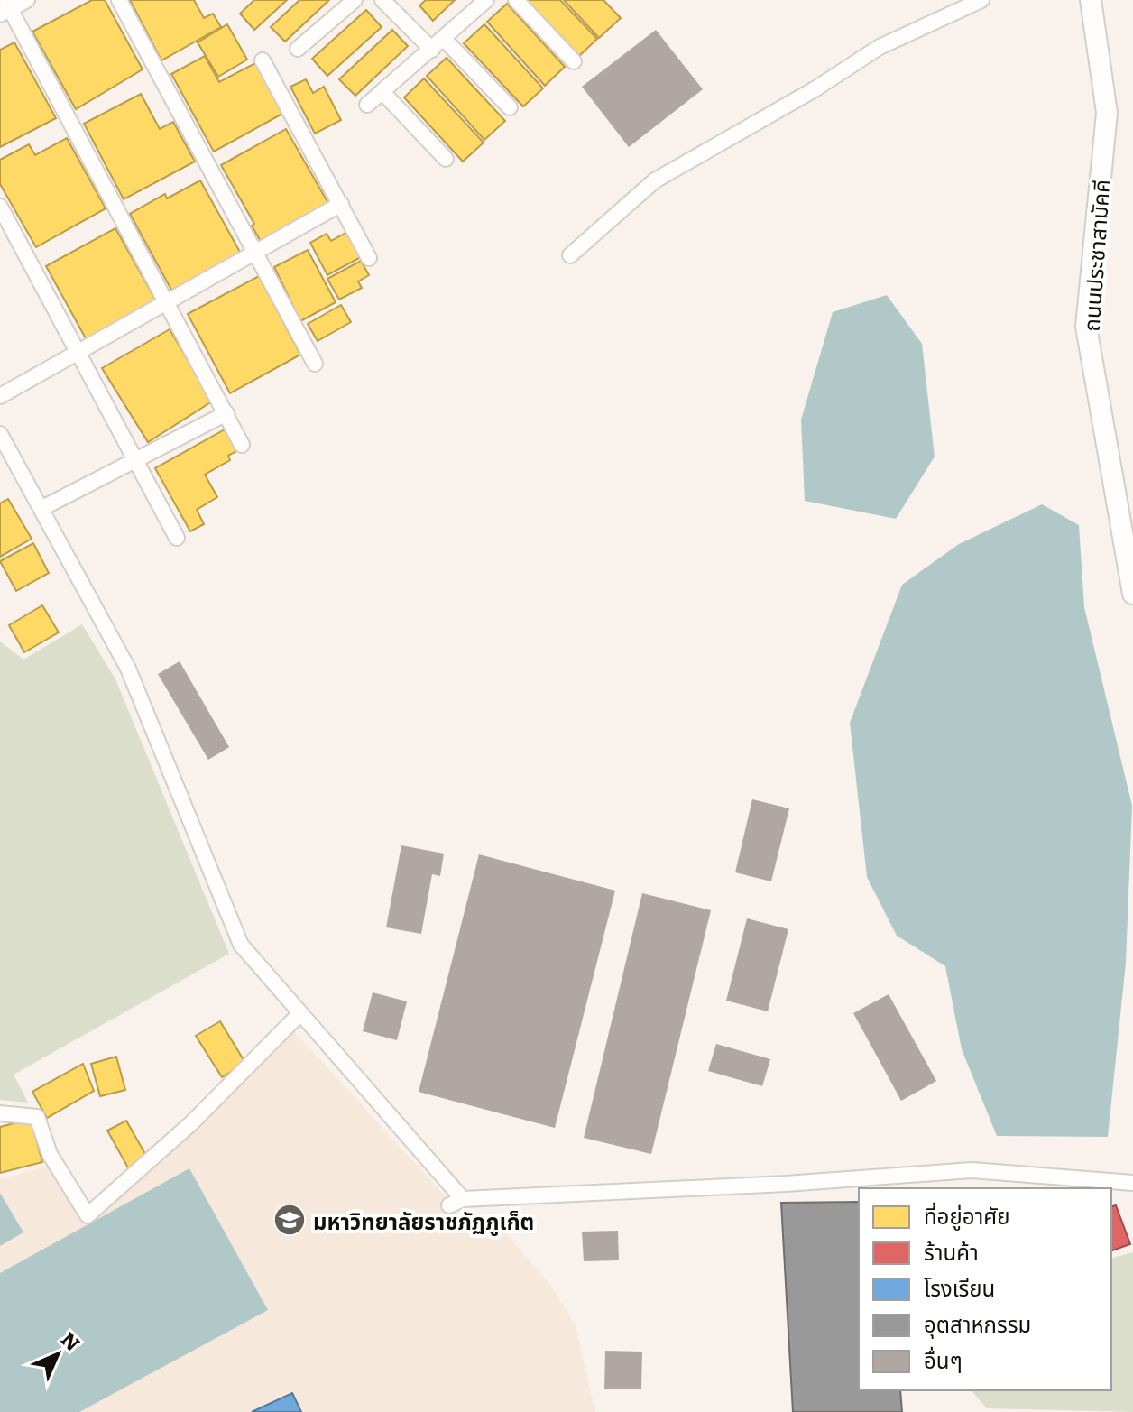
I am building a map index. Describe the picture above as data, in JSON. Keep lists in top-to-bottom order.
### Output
{
  "streets": {
    "street": ["ถนนประชาสามัคคี"]
  },
  "places": {
    "school or university": ["มหาวิทยาลัยราชภัฏภูเก็ต"]
  },
  "legend": [
    "ที่อยู่อาศัย",
    "ร้านค้า",
    "โรงเรียน",
    "อุตสาหกรรม",
    "อื่นๆ"
  ],
  "north": "top right"
}
